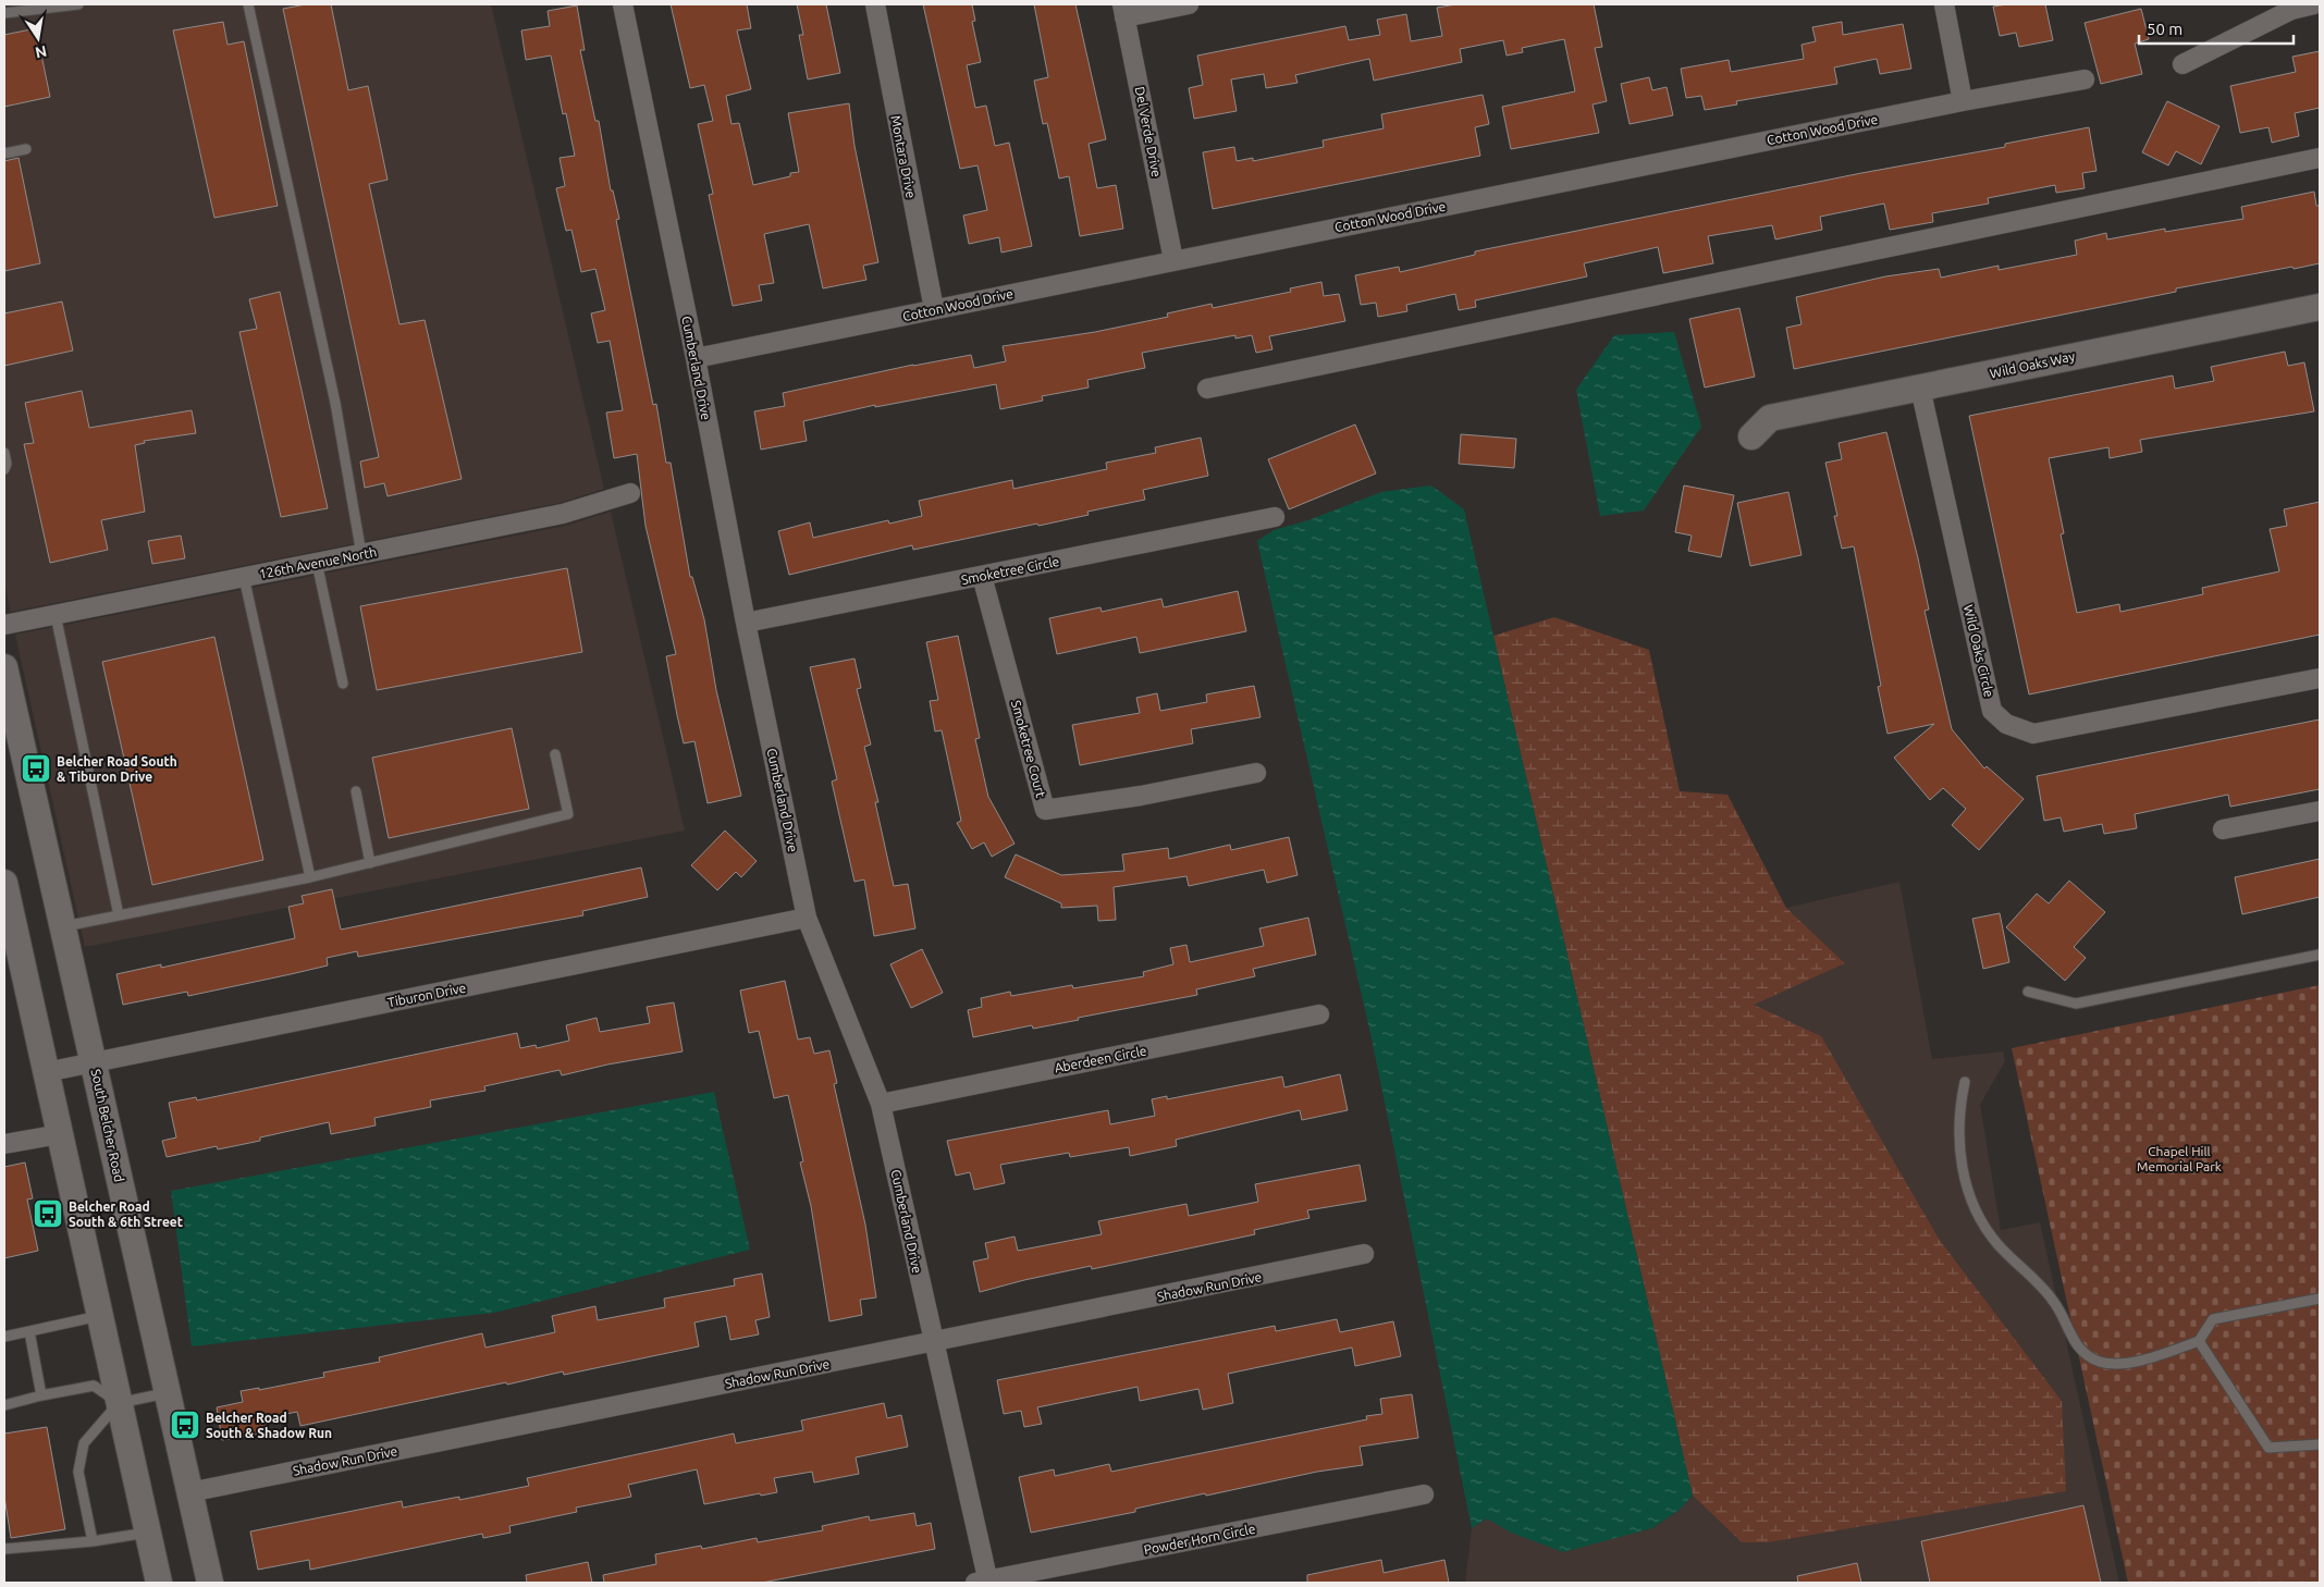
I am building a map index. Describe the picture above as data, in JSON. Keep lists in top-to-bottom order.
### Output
{
  "streets": {
    "main road": ["Wild Oaks Way", "South Belcher Road"],
    "street": [
      "Cotton Wood Drive",
      "Del Verde Drive",
      "Montara Drive",
      "Cumberland Drive",
      "126th Avenue North",
      "Smoketree Circle",
      "Wild Oaks Circle",
      "Smoketree Court",
      "Tiburon Drive",
      "Aberdeen Circle",
      "Shadow Run Drive",
      "Powder Horn Circle"
    ]
  },
  "crossings": [
    ["Cotton Wood Drive", "Del Verde Drive"],
    ["Cotton Wood Drive", "Montara Drive"],
    ["Cotton Wood Drive", "Cumberland Drive"],
    ["Wild Oaks Way", "Wild Oaks Circle"],
    ["Cumberland Drive", "Smoketree Circle"],
    ["Cumberland Drive", "Tiburon Drive"],
    ["Cumberland Drive", "Aberdeen Circle"],
    ["Cumberland Drive", "Shadow Run Drive"],
    ["Cumberland Drive", "Powder Horn Circle"],
    ["Smoketree Circle", "Smoketree Court"],
    ["Tiburon Drive", "South Belcher Road"],
    ["South Belcher Road", "Shadow Run Drive"]
  ],
  "parks": ["Chapel Hill Memorial Park"],
  "places": {
    "bus stop": ["Belcher Road South & Tiburon Drive", "Belcher Road South & 6th Street", "Belcher Road South & Shadow Run"]
  },
  "scale_bar": "50 m",
  "north": "bottom"
}
